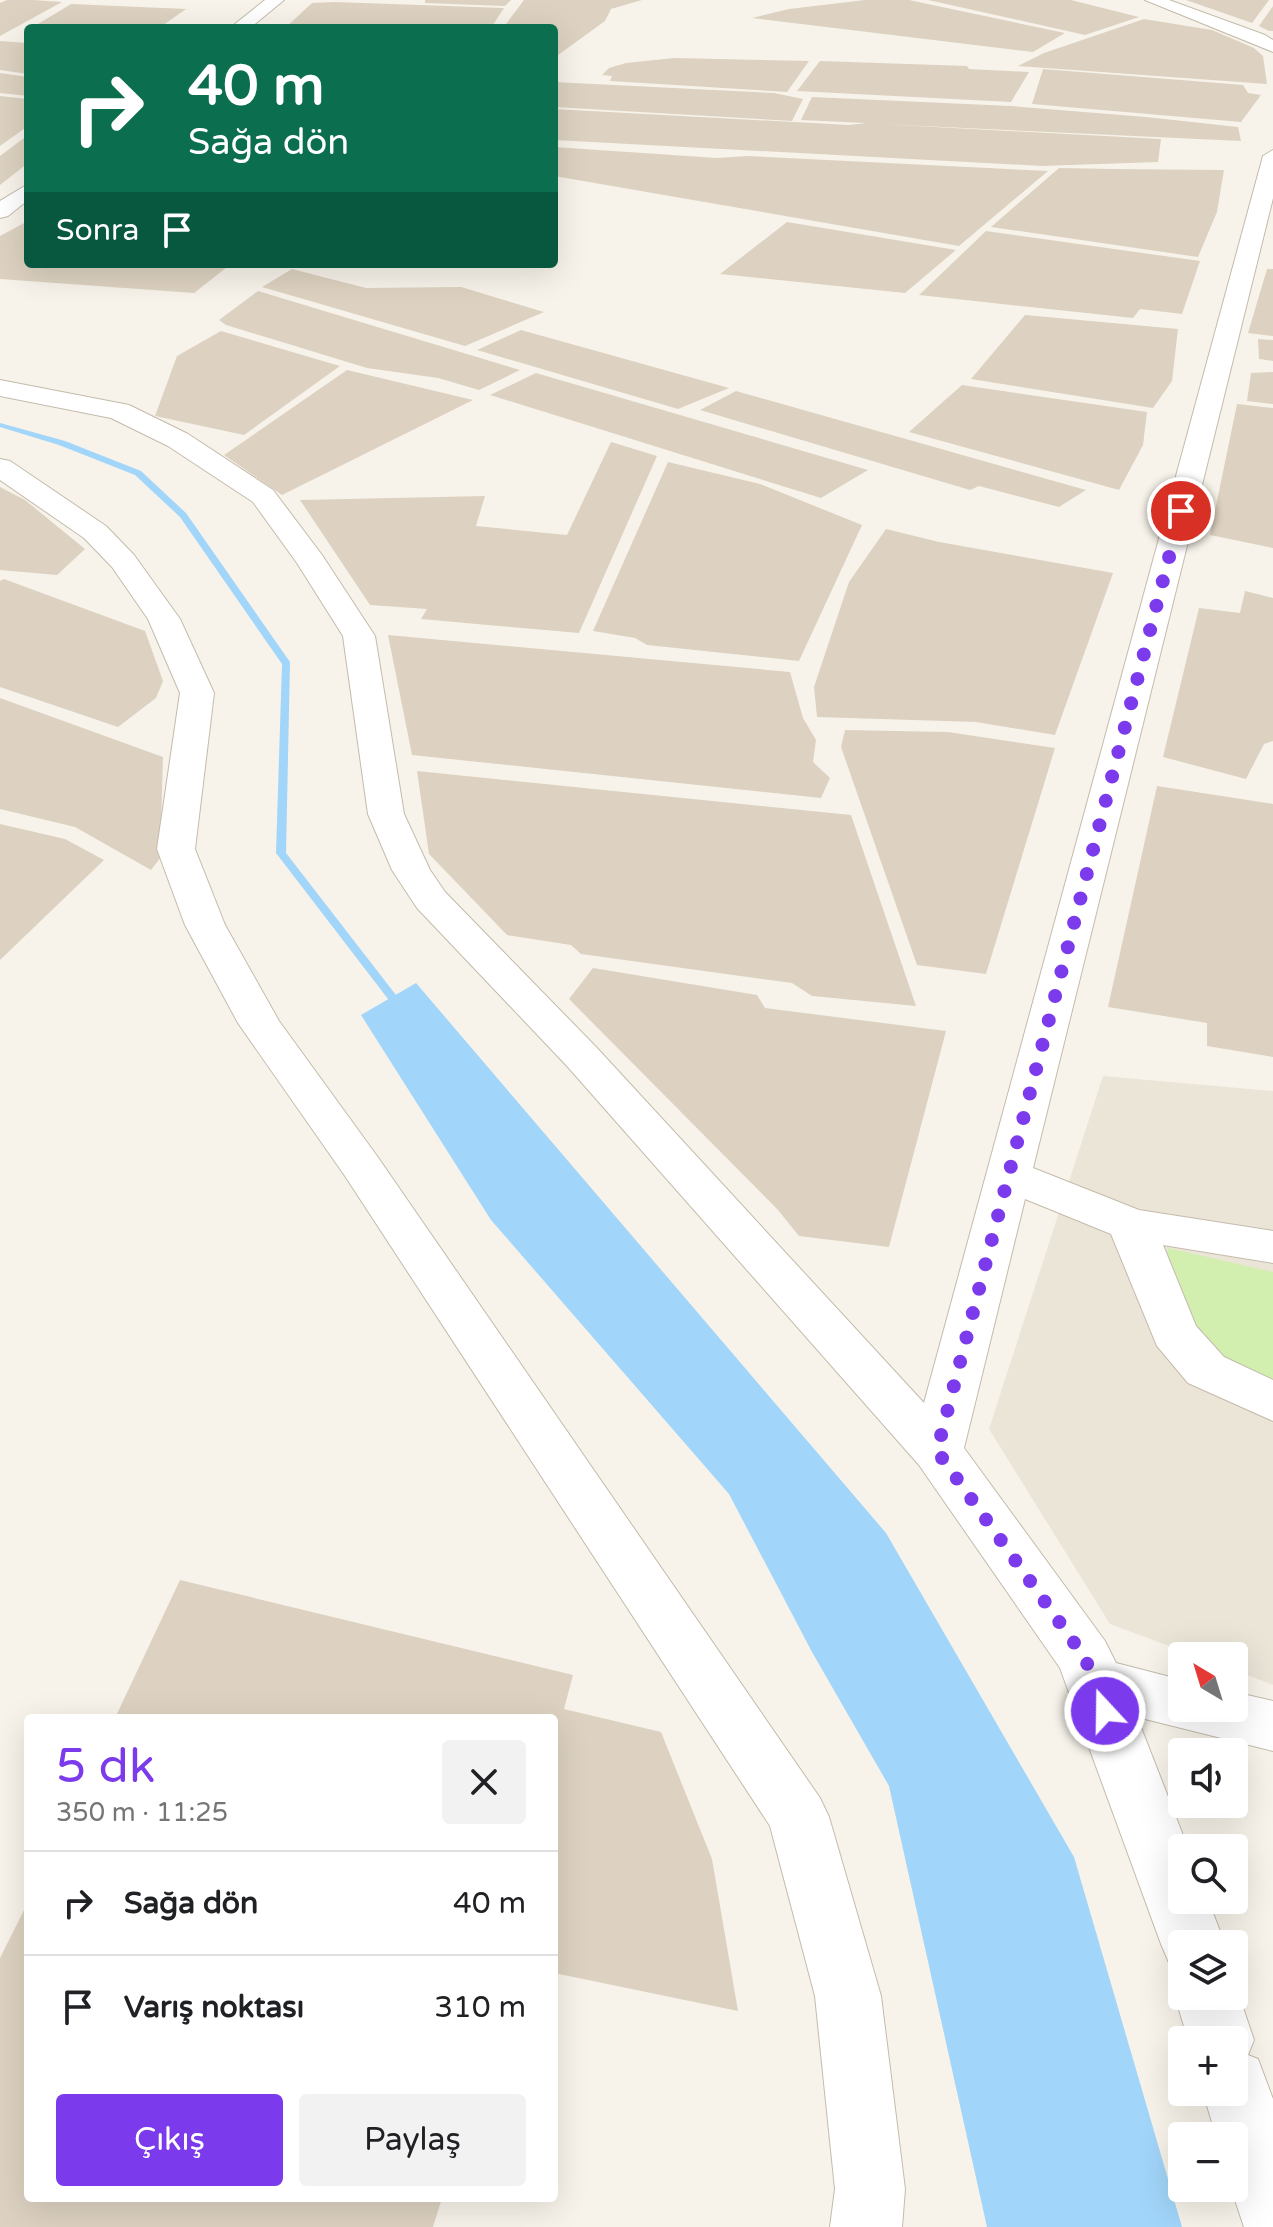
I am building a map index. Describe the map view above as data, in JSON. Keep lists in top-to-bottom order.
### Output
{
  "north": "top left",
  "page": {
    "turn": ["40 m", "Sağa dön"],
    "then": "Sonra",
    "map_buttons": ["+", "−"],
    "heading": ["5 dk", "350 m · 11:25"],
    "list": [
      {
        "name": "Sağa dön",
        "value": "40 m"
      },
      {
        "name": "Varış noktası",
        "value": "310 m"
      }
    ],
    "buttons": ["Çıkış", "Paylaş"]
  }
}
